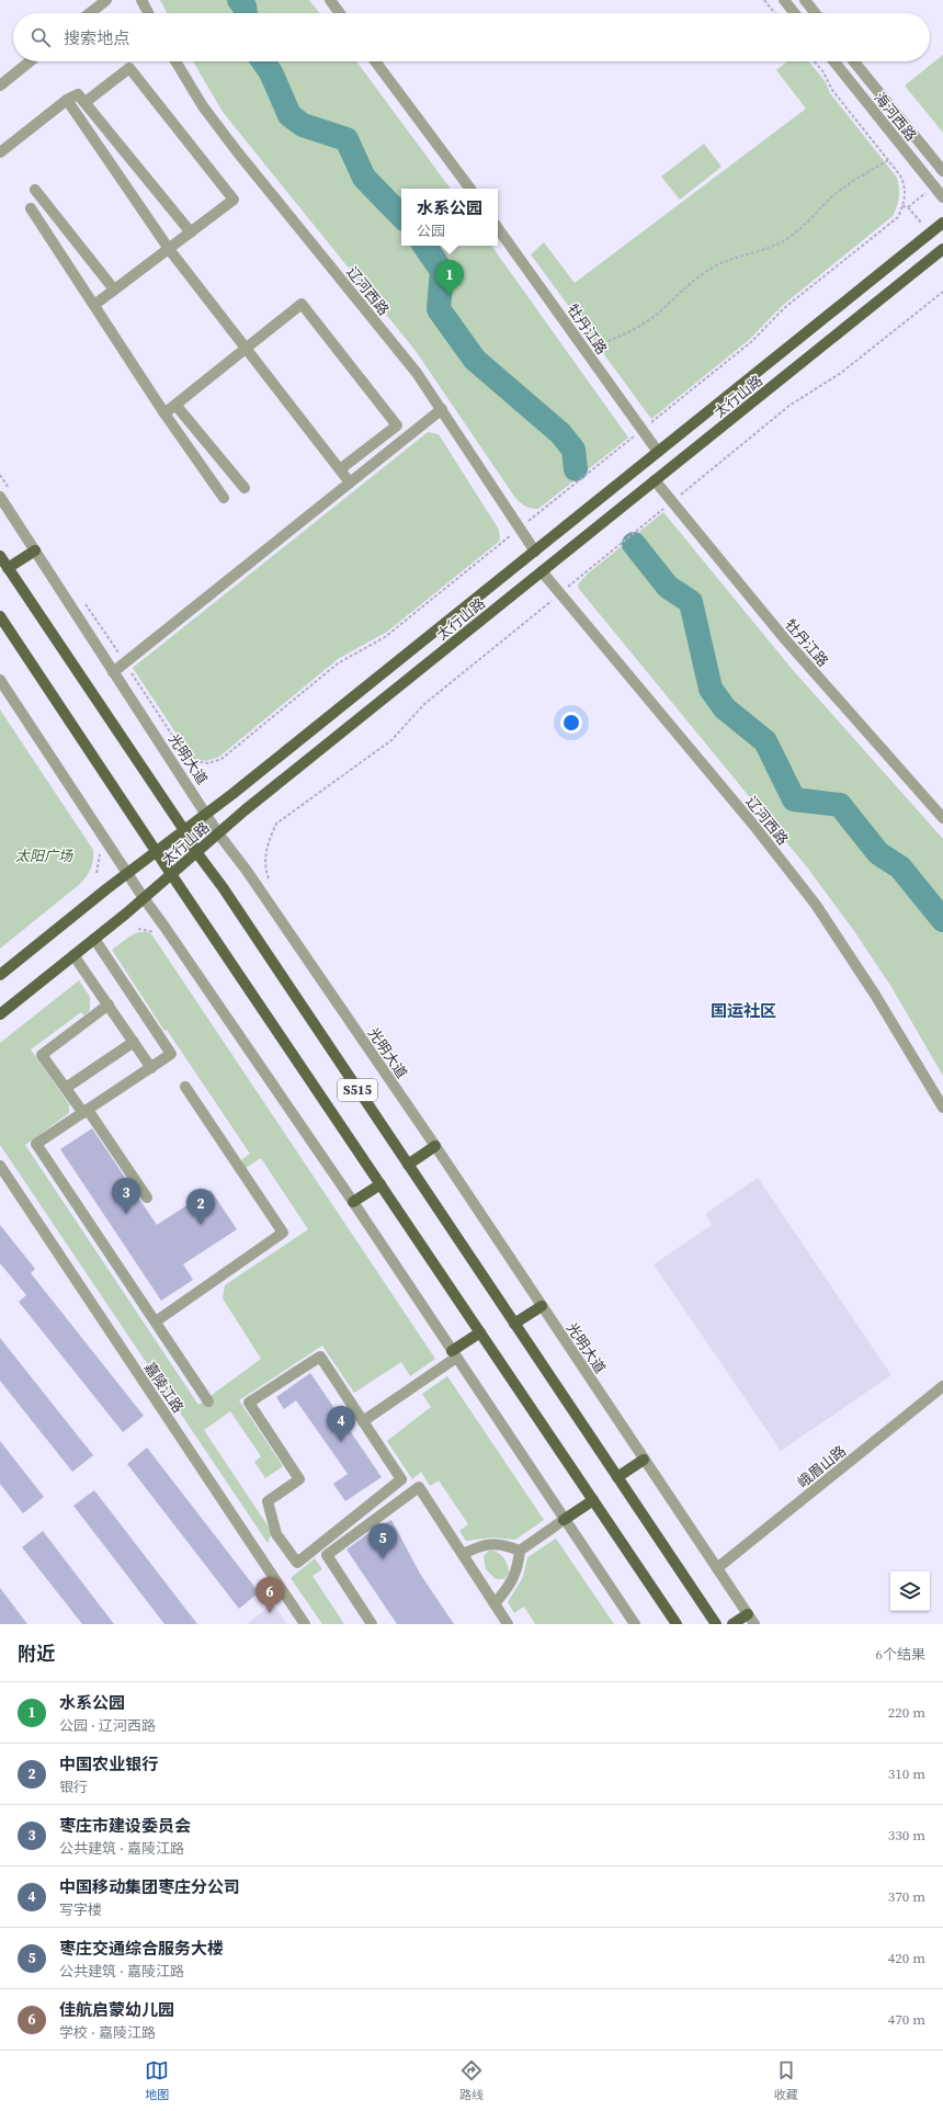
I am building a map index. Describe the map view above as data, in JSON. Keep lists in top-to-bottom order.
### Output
{
  "streets": {
    "main road": ["太行山路", "S515"],
    "street": [
      "海河西路",
      "辽河西路",
      "牡丹江路",
      "光明大道",
      "嘉陵江路",
      "峨眉山路"
    ]
  },
  "crossings": [
    ["辽河西路", "太行山路"],
    ["牡丹江路", "太行山路"],
    ["太行山路", "光明大道"],
    ["太行山路", "S515"],
    ["光明大道", "峨眉山路"]
  ],
  "districts": ["国运社区"],
  "parks": ["太阳广场"],
  "page": {
    "search": "搜索地点",
    "popup": ["水系公园", "公园"],
    "pins": [
      "1",
      "3",
      "2",
      "4",
      "5",
      "6"
    ],
    "heading": ["附近", "6个结果"],
    "list": [
      {
        "mark": "1",
        "name": "水系公园",
        "note": "公园 · 辽河西路",
        "value": "220 m"
      },
      {
        "mark": "2",
        "name": "中国农业银行",
        "note": "银行",
        "value": "310 m"
      },
      {
        "mark": "3",
        "name": "枣庄市建设委员会",
        "note": "公共建筑 · 嘉陵江路",
        "value": "330 m"
      },
      {
        "mark": "4",
        "name": "中国移动集团枣庄分公司",
        "note": "写字楼",
        "value": "370 m"
      },
      {
        "mark": "5",
        "name": "枣庄交通综合服务大楼",
        "note": "公共建筑 · 嘉陵江路",
        "value": "420 m"
      },
      {
        "mark": "6",
        "name": "佳航启蒙幼儿园",
        "note": "学校 · 嘉陵江路",
        "value": "470 m"
      }
    ],
    "nav": ["地图", "路线", "收藏"]
  }
}
